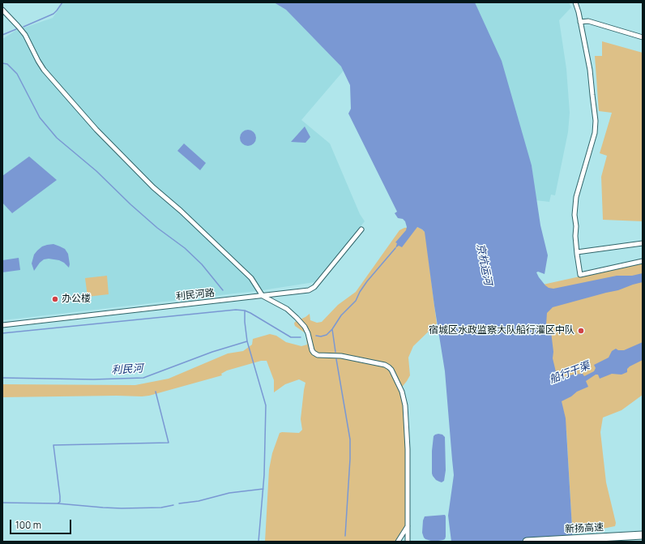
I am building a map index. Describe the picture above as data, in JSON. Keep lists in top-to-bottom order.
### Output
{
  "streets": {
    "highway": ["新扬高速"],
    "street": ["利民河路"]
  },
  "water": ["京杭运河", "利民河", "船行干渠"],
  "places": ["办公楼", "宿城区水政监察大队船行灌区中队"],
  "scale_bar": "100 m"
}
